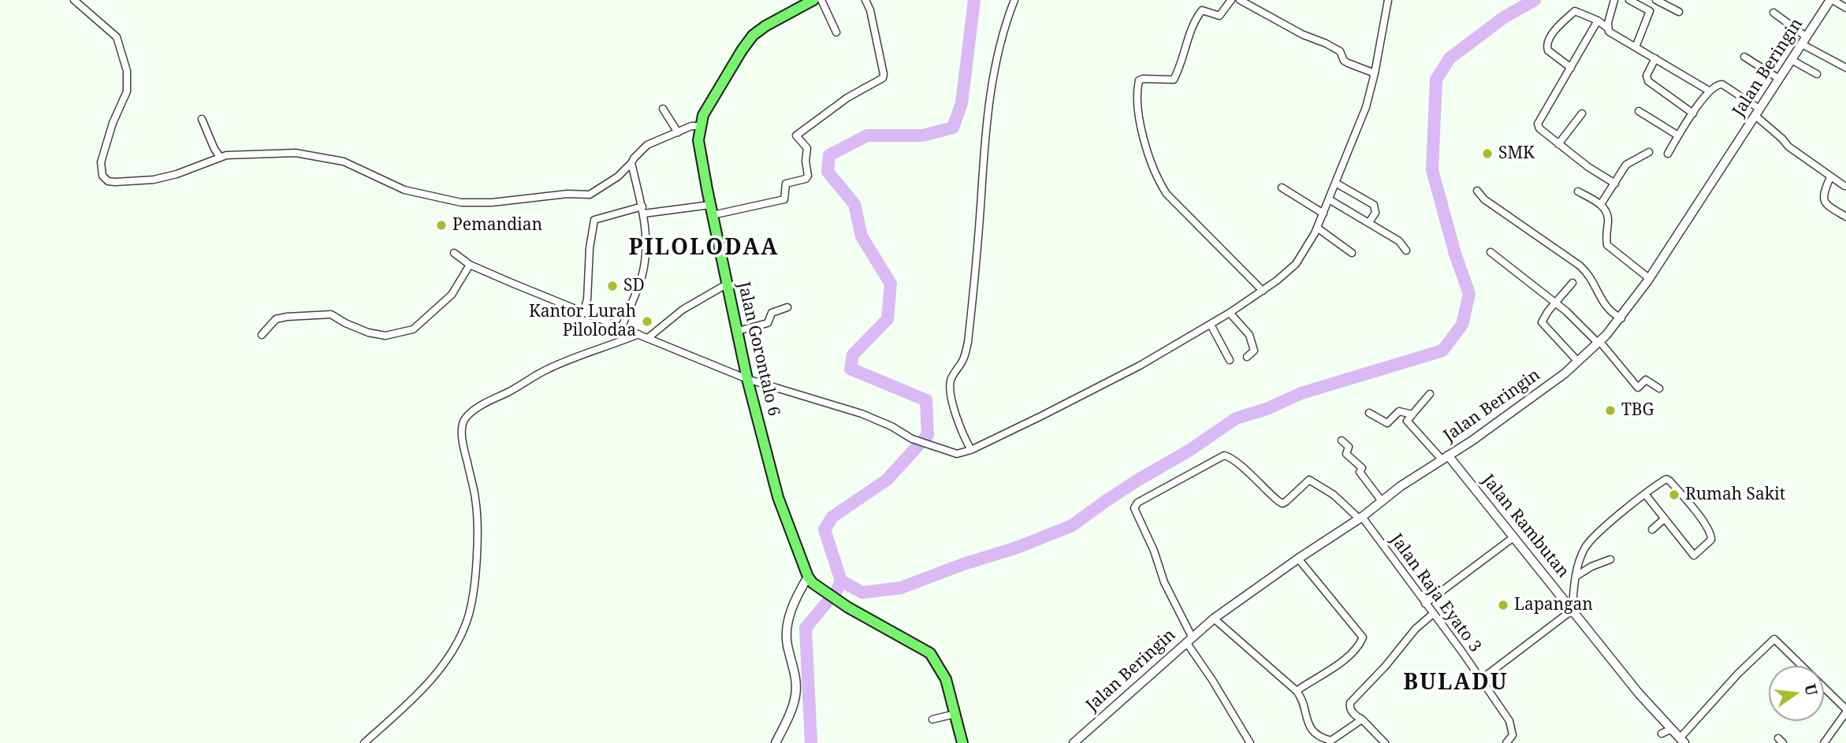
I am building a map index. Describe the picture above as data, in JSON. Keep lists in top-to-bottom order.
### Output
{
  "streets": {
    "main road": ["Jalan Gorontalo 6"],
    "street": ["Jalan Beringin", "Jalan Rambutan", "Jalan Raja Eyato 3"]
  },
  "crossings": [
    ["Jalan Beringin", "Jalan Rambutan"],
    ["Jalan Beringin", "Jalan Raja Eyato 3"]
  ],
  "districts": ["PILOLODAA", "BULADU"],
  "places": [
    "SMK",
    "Pemandian",
    "SD",
    "Kantor Lurah Pilolodaa",
    "TBG",
    "Rumah Sakit",
    "Lapangan"
  ],
  "north": "right"
}
